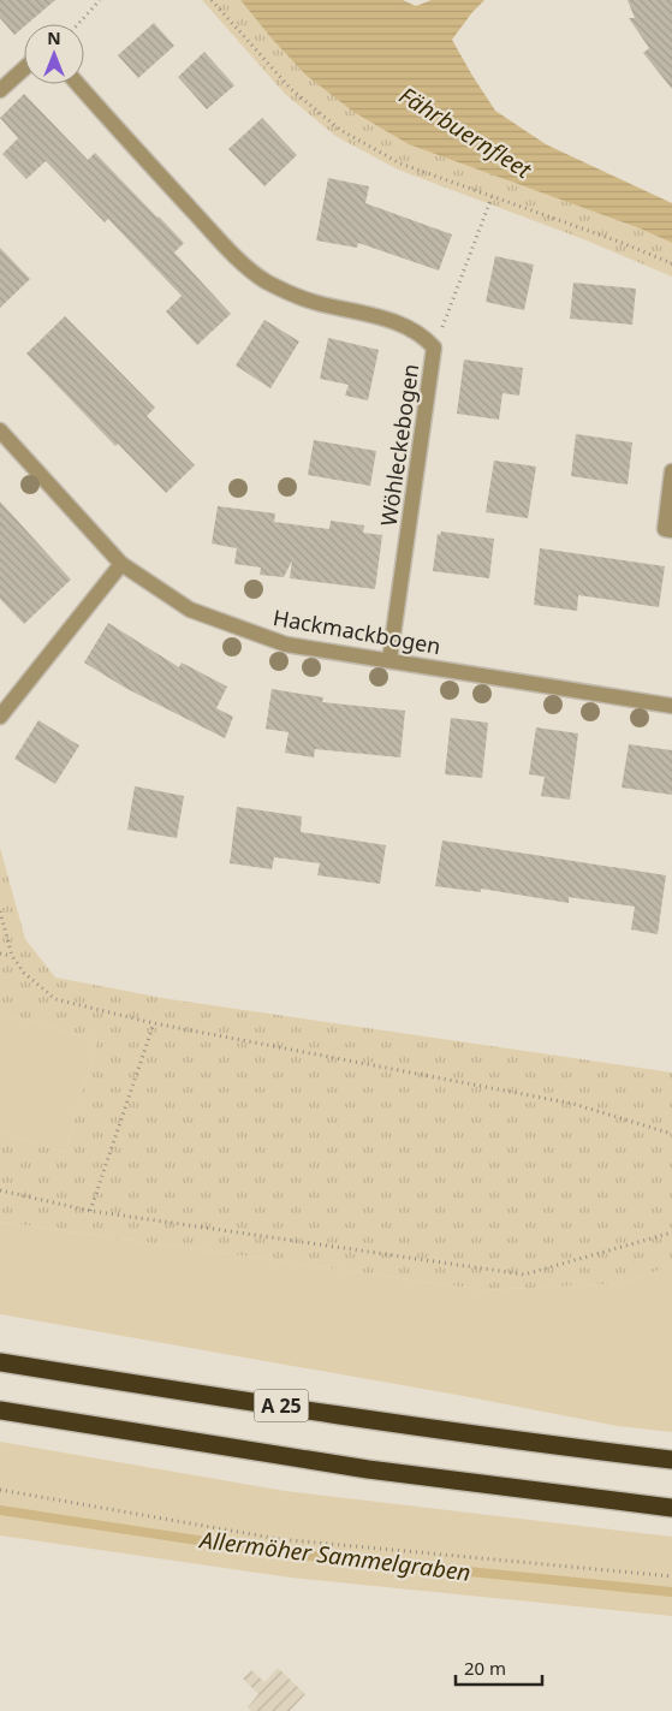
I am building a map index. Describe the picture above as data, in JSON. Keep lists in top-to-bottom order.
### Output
{
  "streets": {
    "highway": ["A 25"],
    "street": ["Wöhleckebogen", "Hackmackbogen"]
  },
  "crossings": [
    ["Wöhleckebogen", "Hackmackbogen"]
  ],
  "water": ["Fährbuernfleet", "Allermöher Sammelgraben"],
  "scale_bar": "20 m",
  "north": "top"
}
